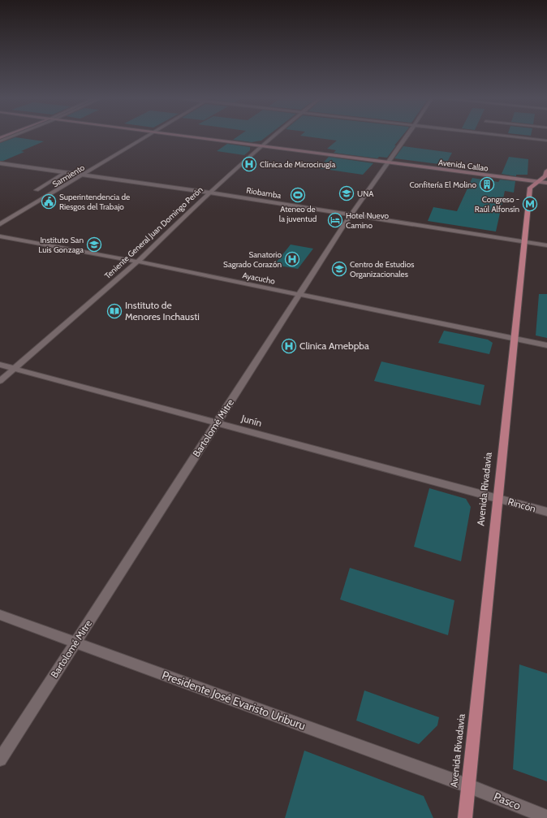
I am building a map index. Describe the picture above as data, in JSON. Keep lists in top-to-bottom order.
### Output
{
  "streets": {
    "main road": ["Avenida Callao", "Avenida Rivadavia"],
    "street": [
      "Sarmiento",
      "Riobamba",
      "Teniente General Juan Domingo Perón",
      "Ayacucho",
      "Junín",
      "Bartolomé Mitre",
      "Rincón",
      "Presidente José Evaristo Uriburu",
      "Pasco"
    ]
  },
  "crossings": [
    ["Avenida Callao", "Teniente General Juan Domingo Perón"],
    ["Avenida Callao", "Bartolomé Mitre"],
    ["Avenida Callao", "Avenida Rivadavia"],
    ["Sarmiento", "Riobamba"],
    ["Riobamba", "Teniente General Juan Domingo Perón"],
    ["Riobamba", "Bartolomé Mitre"],
    ["Riobamba", "Avenida Rivadavia"],
    ["Teniente General Juan Domingo Perón", "Ayacucho"],
    ["Teniente General Juan Domingo Perón", "Junín"],
    ["Ayacucho", "Bartolomé Mitre"],
    ["Ayacucho", "Avenida Rivadavia"],
    ["Junín", "Bartolomé Mitre"],
    ["Junín", "Avenida Rivadavia"],
    ["Junín", "Rincón"],
    ["Bartolomé Mitre", "Presidente José Evaristo Uriburu"],
    ["Avenida Rivadavia", "Rincón"],
    ["Avenida Rivadavia", "Presidente José Evaristo Uriburu"],
    ["Avenida Rivadavia", "Pasco"],
    ["Presidente José Evaristo Uriburu", "Pasco"]
  ],
  "places": {
    "hospital": ["Clínica de Microcirugía", "Sanatorio Sagrado Corazón", "Clinica Amebpba"],
    "building": ["Confitería El Molino"],
    "school or university": ["UNA", "Instituto San Luis Gonzaga", "Centro de Estudios Organizacionales"],
    "sports": ["Ateneo de la juventud"],
    "public building": ["Superintendencia de Riesgos del Trabajo"],
    "metro station": ["Congreso - Raúl Alfonsín"],
    "hotel": ["Hotel Nuevo Camino"],
    "library": ["Instituto de Menores Inchausti"]
  }
}
